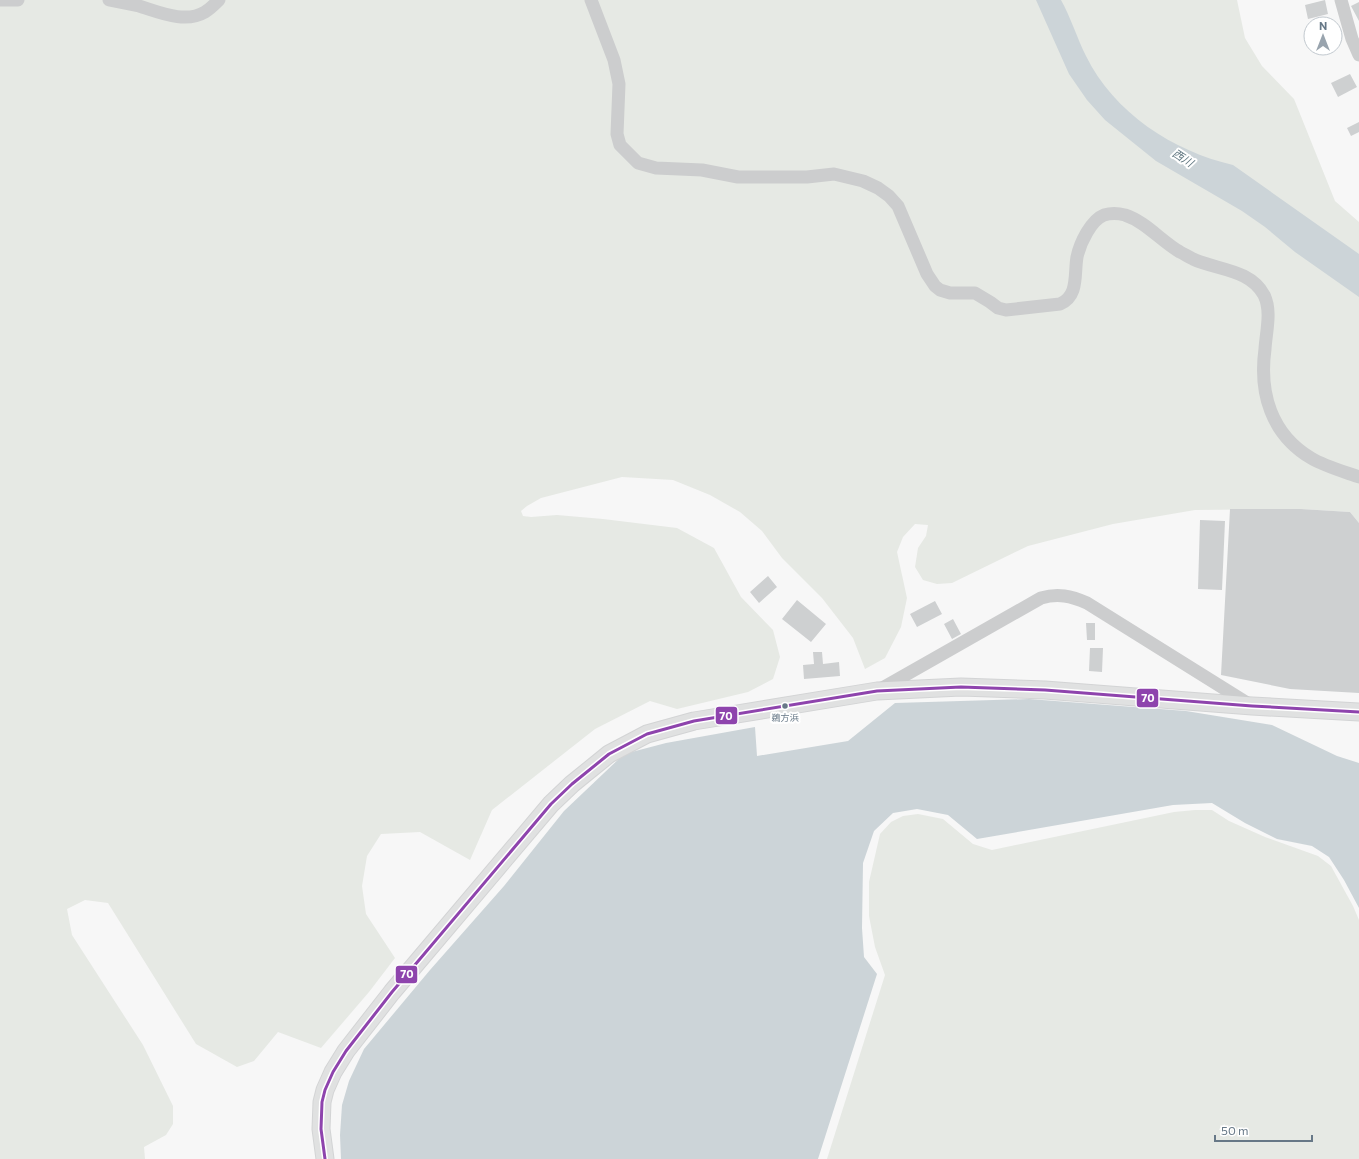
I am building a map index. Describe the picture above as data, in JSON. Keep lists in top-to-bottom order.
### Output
{
  "water": ["西川"],
  "places": ["鵜方浜"],
  "lines": ["transit line 70"],
  "scale_bar": "50 m",
  "north": "top"
}
